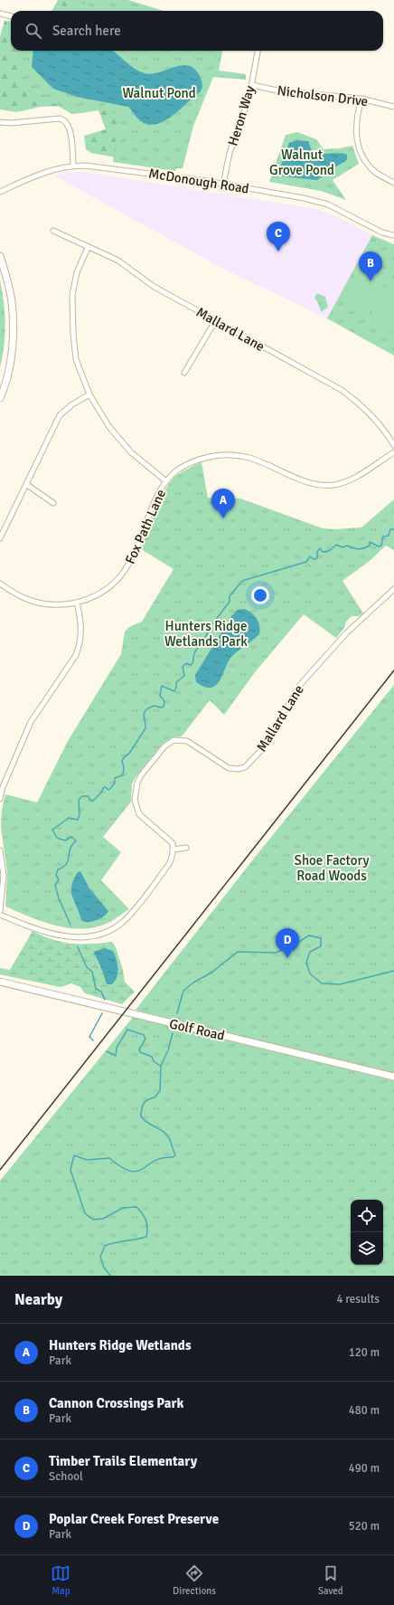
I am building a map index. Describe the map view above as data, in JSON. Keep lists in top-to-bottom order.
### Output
{
  "streets": {
    "main road": ["Golf Road"],
    "street": [
      "Nicholson Drive",
      "Heron Way",
      "McDonough Road",
      "Mallard Lane",
      "Fox Path Lane"
    ]
  },
  "crossings": [
    ["Nicholson Drive", "Heron Way"],
    ["Heron Way", "McDonough Road"]
  ],
  "parks": [
    "Walnut Pond",
    "Walnut Grove Pond",
    "Hunters Ridge Wetlands Park",
    "Shoe Factory Road Woods"
  ],
  "page": {
    "search": "Search here",
    "pins": [
      "C",
      "B",
      "A",
      "D"
    ],
    "heading": ["Nearby", "4 results"],
    "list": [
      {
        "mark": "A",
        "name": "Hunters Ridge Wetlands",
        "note": "Park",
        "value": "120 m"
      },
      {
        "mark": "B",
        "name": "Cannon Crossings Park",
        "note": "Park",
        "value": "480 m"
      },
      {
        "mark": "C",
        "name": "Timber Trails Elementary",
        "note": "School",
        "value": "490 m"
      },
      {
        "mark": "D",
        "name": "Poplar Creek Forest Preserve",
        "note": "Park",
        "value": "520 m"
      }
    ],
    "nav": ["Map", "Directions", "Saved"]
  }
}
